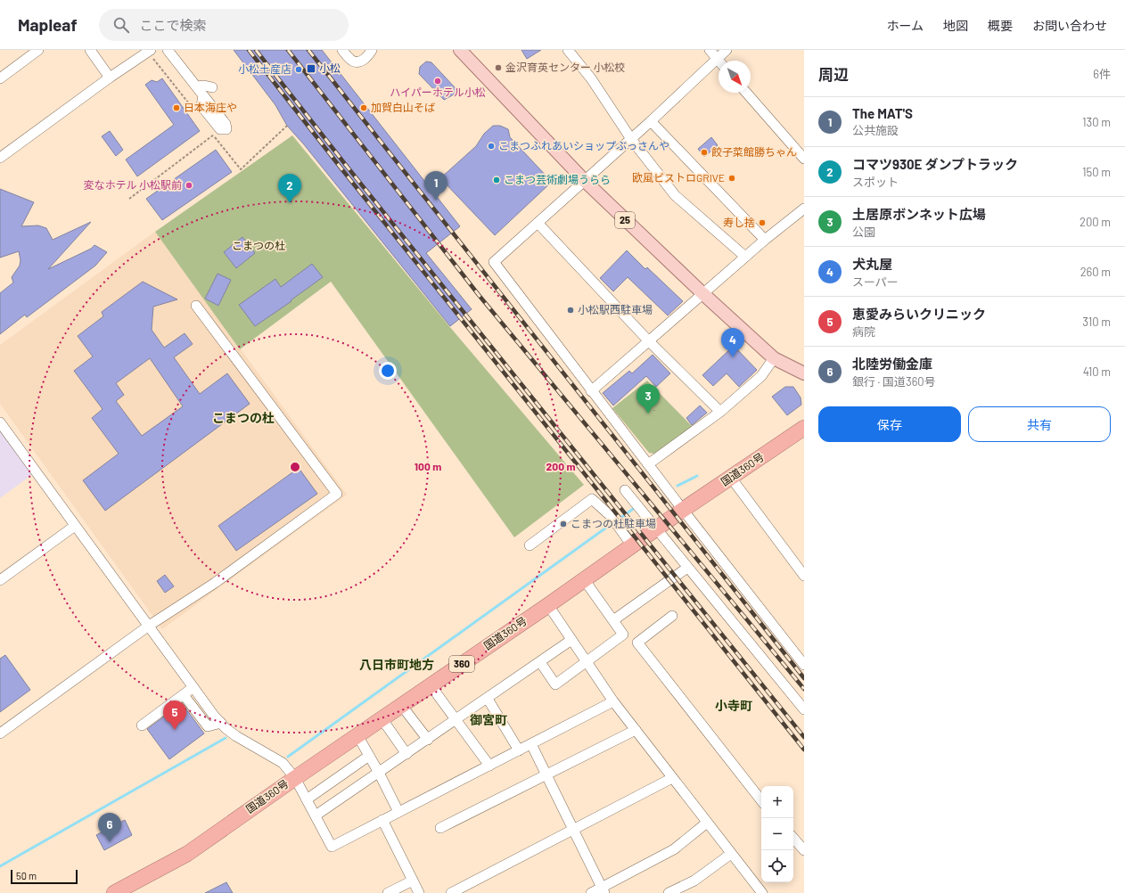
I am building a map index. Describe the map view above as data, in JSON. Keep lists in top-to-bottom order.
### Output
{
  "streets": {
    "highway": ["国道360号", "360"],
    "main road": ["25"]
  },
  "districts": [
    "こまつの杜",
    "八日市町地方",
    "小寺町",
    "御宮町"
  ],
  "parks": ["こまつの杜"],
  "places": {
    "other": [
      "金沢育英センター 小松校",
      "小松土産店",
      "ハイパーホテル小松",
      "日本海庄や",
      "加賀白山そば",
      "こまつふれあいショップぶっさんや",
      "餃子菜館勝ちゃん",
      "欧風ビストロGRIVE",
      "こまつ芸術劇場うらら",
      "変なホテル 小松駅前",
      "寿し捨",
      "小松駅西駐車場",
      "こまつの杜駐車場"
    ],
    "transit": ["小松"]
  },
  "scale_bar": "50 m",
  "north": "bottom right",
  "page": {
    "header": "Mapleaf",
    "search": "ここで検索",
    "nav": [
      "ホーム",
      "地図",
      "概要",
      "お問い合わせ"
    ],
    "heading": ["周辺", "6件"],
    "list": [
      {
        "mark": "1",
        "name": "The MAT'S",
        "note": "公共施設",
        "value": "130 m"
      },
      {
        "mark": "2",
        "name": "コマツ930E ダンプトラック",
        "note": "スポット",
        "value": "150 m"
      },
      {
        "mark": "3",
        "name": "土居原ボンネット広場",
        "note": "公園",
        "value": "200 m"
      },
      {
        "mark": "4",
        "name": "犬丸屋",
        "note": "スーパー",
        "value": "260 m"
      },
      {
        "mark": "5",
        "name": "恵愛みらいクリニック",
        "note": "病院",
        "value": "310 m"
      },
      {
        "mark": "6",
        "name": "北陸労働金庫",
        "note": "銀行 · 国道360号",
        "value": "410 m"
      }
    ],
    "pins": [
      "1",
      "2",
      "4",
      "3",
      "5",
      "6"
    ],
    "buttons": ["保存", "共有"],
    "map_buttons": ["+", "−"],
    "scale": "50 m"
  },
  "rings": ["100 m", "200 m"]
}
